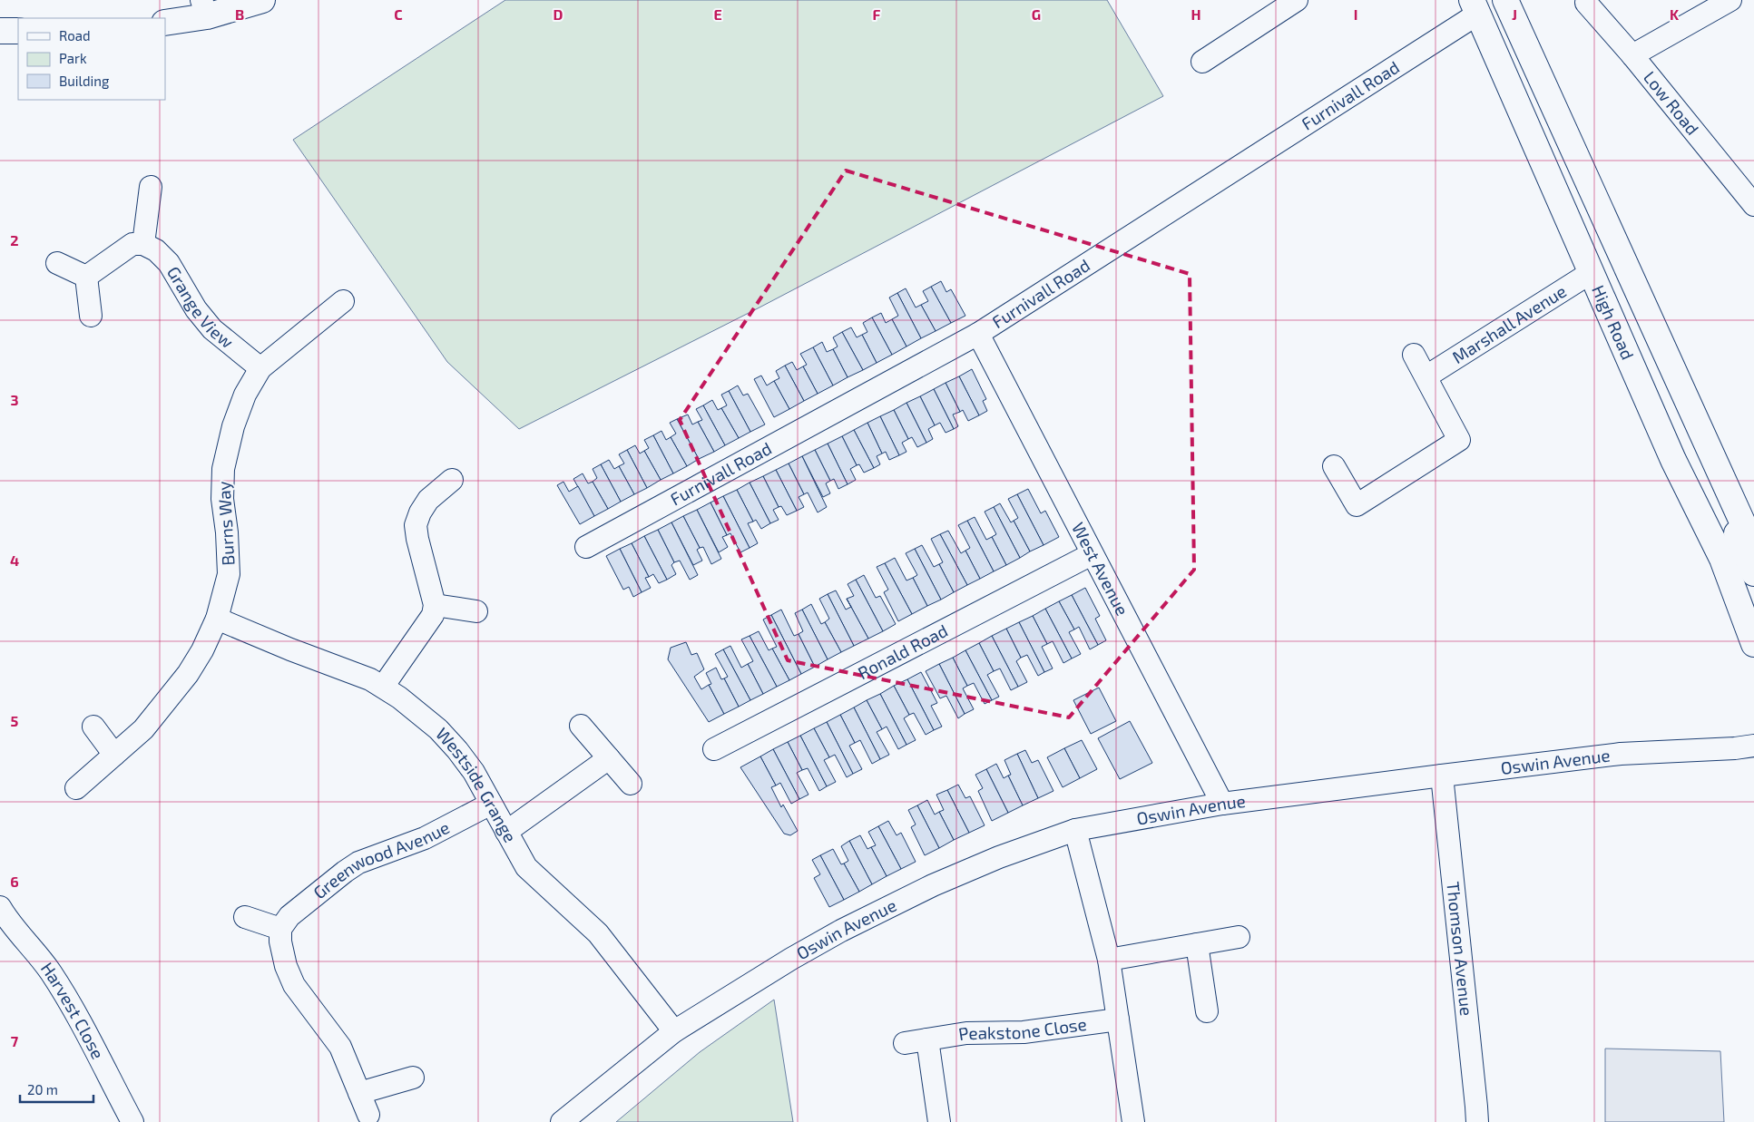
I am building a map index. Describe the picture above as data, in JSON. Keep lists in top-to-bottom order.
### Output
{
  "streets": {
    "main road": ["High Road"],
    "street": [
      "Furnivall Road",
      "Low Road",
      "Grange View",
      "Marshall Avenue",
      "Burns Way",
      "West Avenue",
      "Ronald Road",
      "Oswin Avenue",
      "Westside Grange",
      "Greenwood Avenue",
      "Thomson Avenue",
      "Harvest Close",
      "Peakstone Close"
    ]
  },
  "crossings": [
    ["Furnivall Road", "High Road"],
    ["Furnivall Road", "West Avenue"],
    ["Grange View", "Burns Way"],
    ["High Road", "Marshall Avenue"],
    ["Burns Way", "Westside Grange"],
    ["West Avenue", "Ronald Road"],
    ["West Avenue", "Oswin Avenue"],
    ["Oswin Avenue", "Westside Grange"],
    ["Oswin Avenue", "Thomson Avenue"],
    ["Westside Grange", "Greenwood Avenue"]
  ],
  "legend": ["Road", "Park", "Building"],
  "scale_bar": "20 m",
  "grid": {
    "columns": [
      "B",
      "C",
      "D",
      "E",
      "F",
      "G",
      "H",
      "I",
      "J",
      "K"
    ],
    "rows": [
      "2",
      "3",
      "4",
      "5",
      "6",
      "7"
    ]
  }
}
